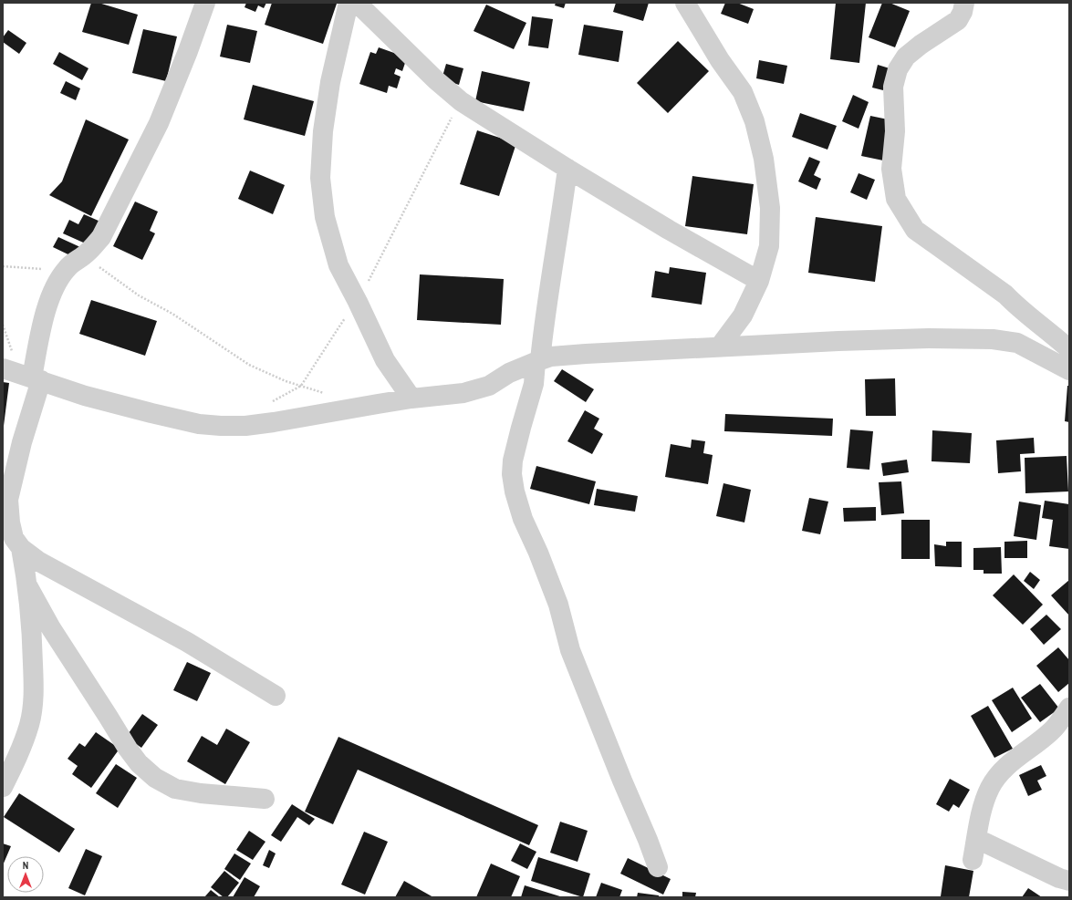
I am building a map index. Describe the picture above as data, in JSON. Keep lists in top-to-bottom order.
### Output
{
  "north": "top"
}
